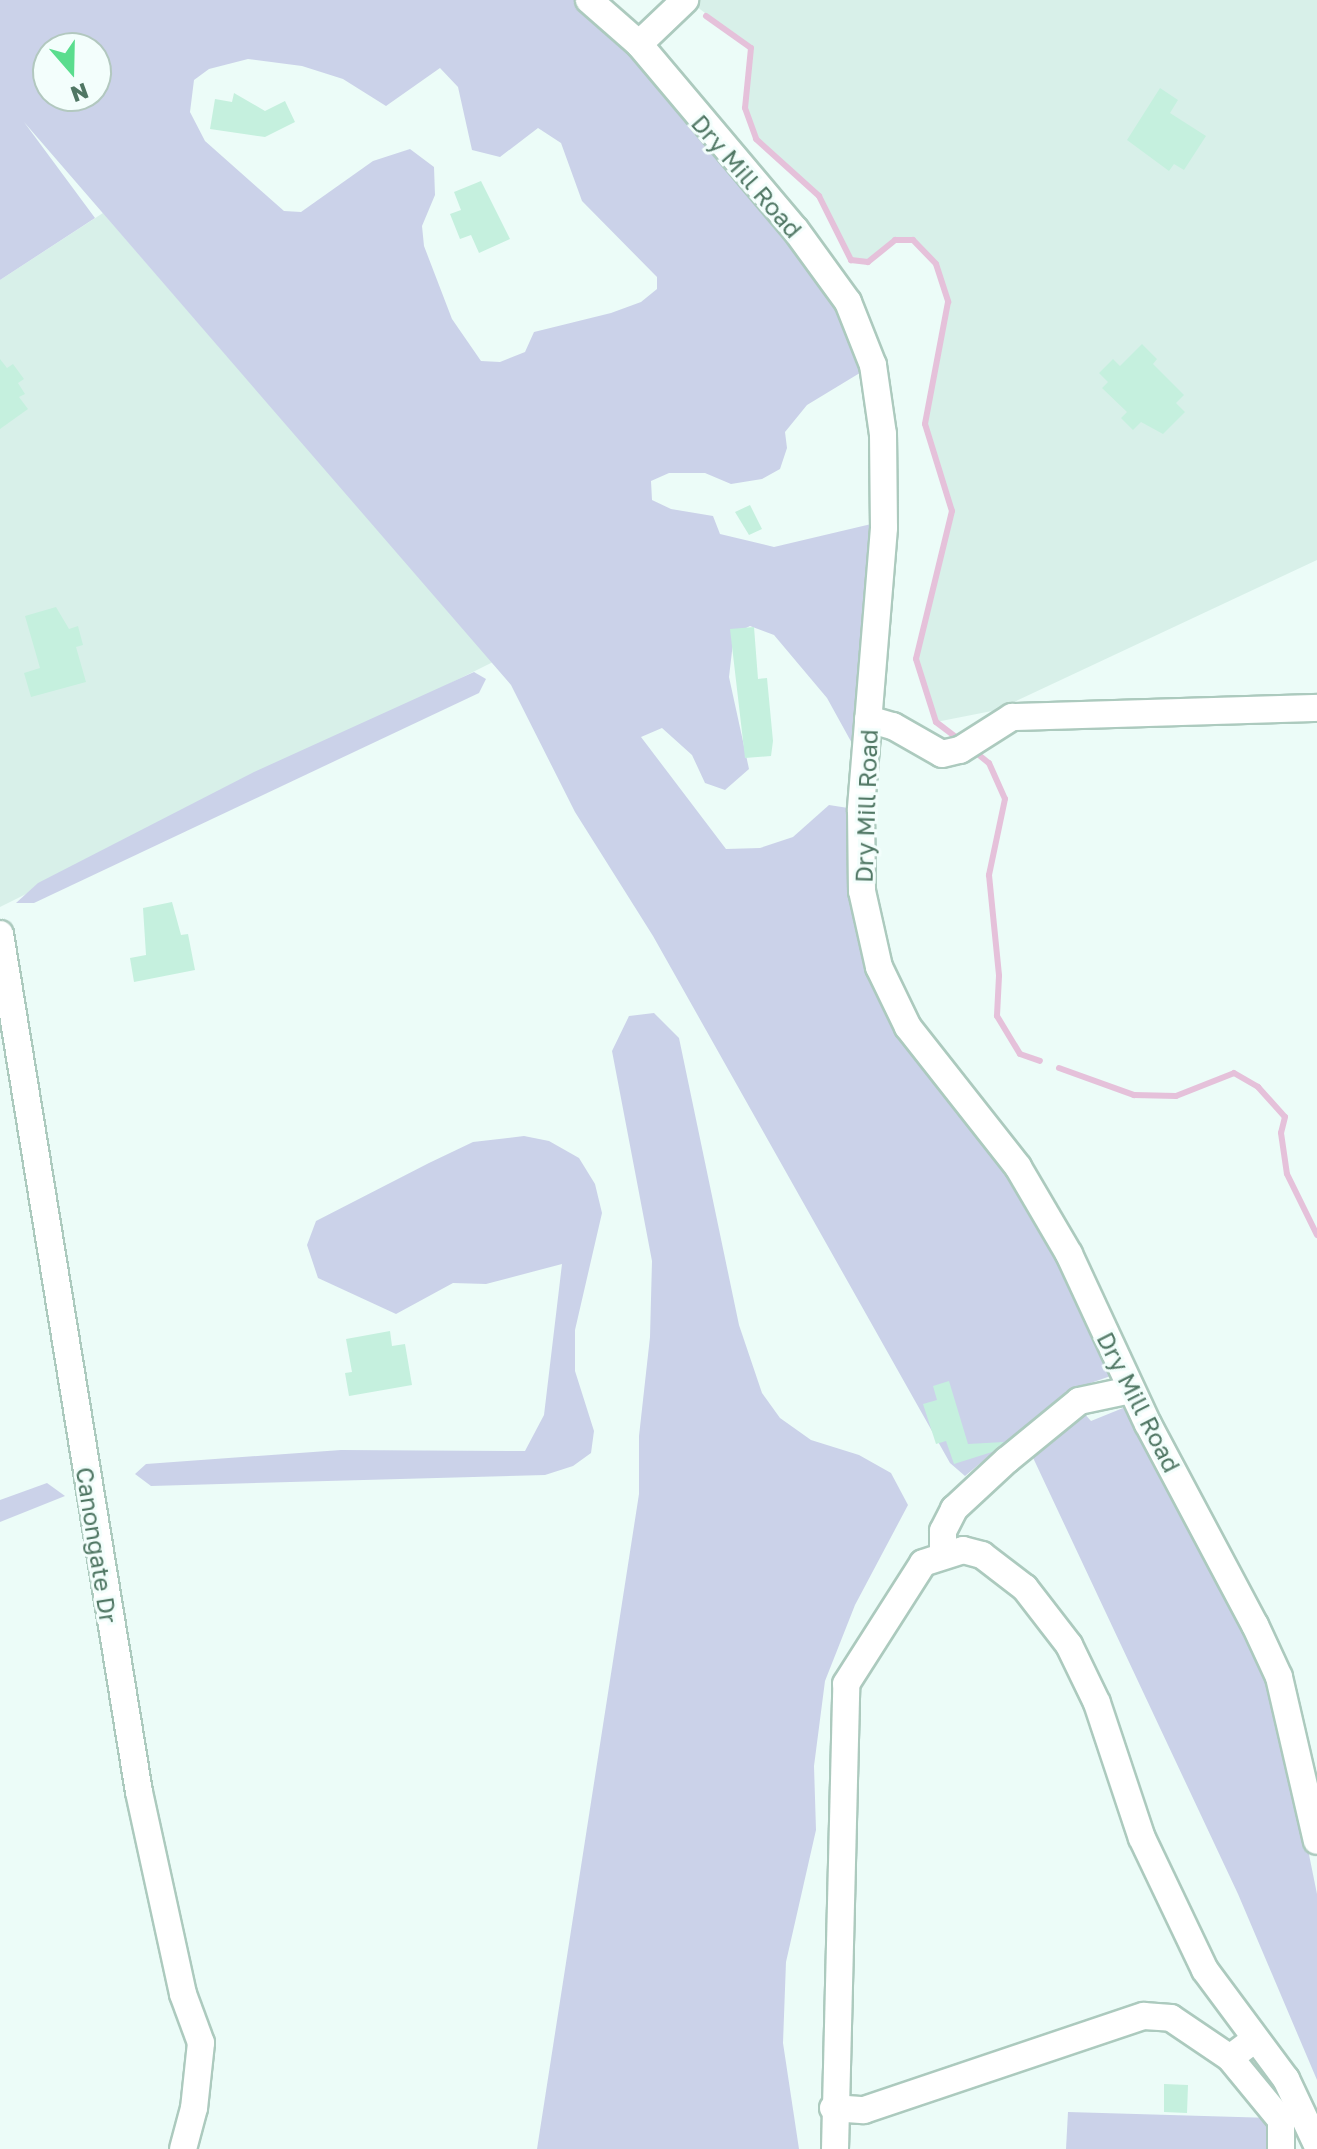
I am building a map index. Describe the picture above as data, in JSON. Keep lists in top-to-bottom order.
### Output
{
  "streets": {
    "street": ["Dry Mill Road", "Canongate Dr"]
  },
  "north": "bottom"
}
